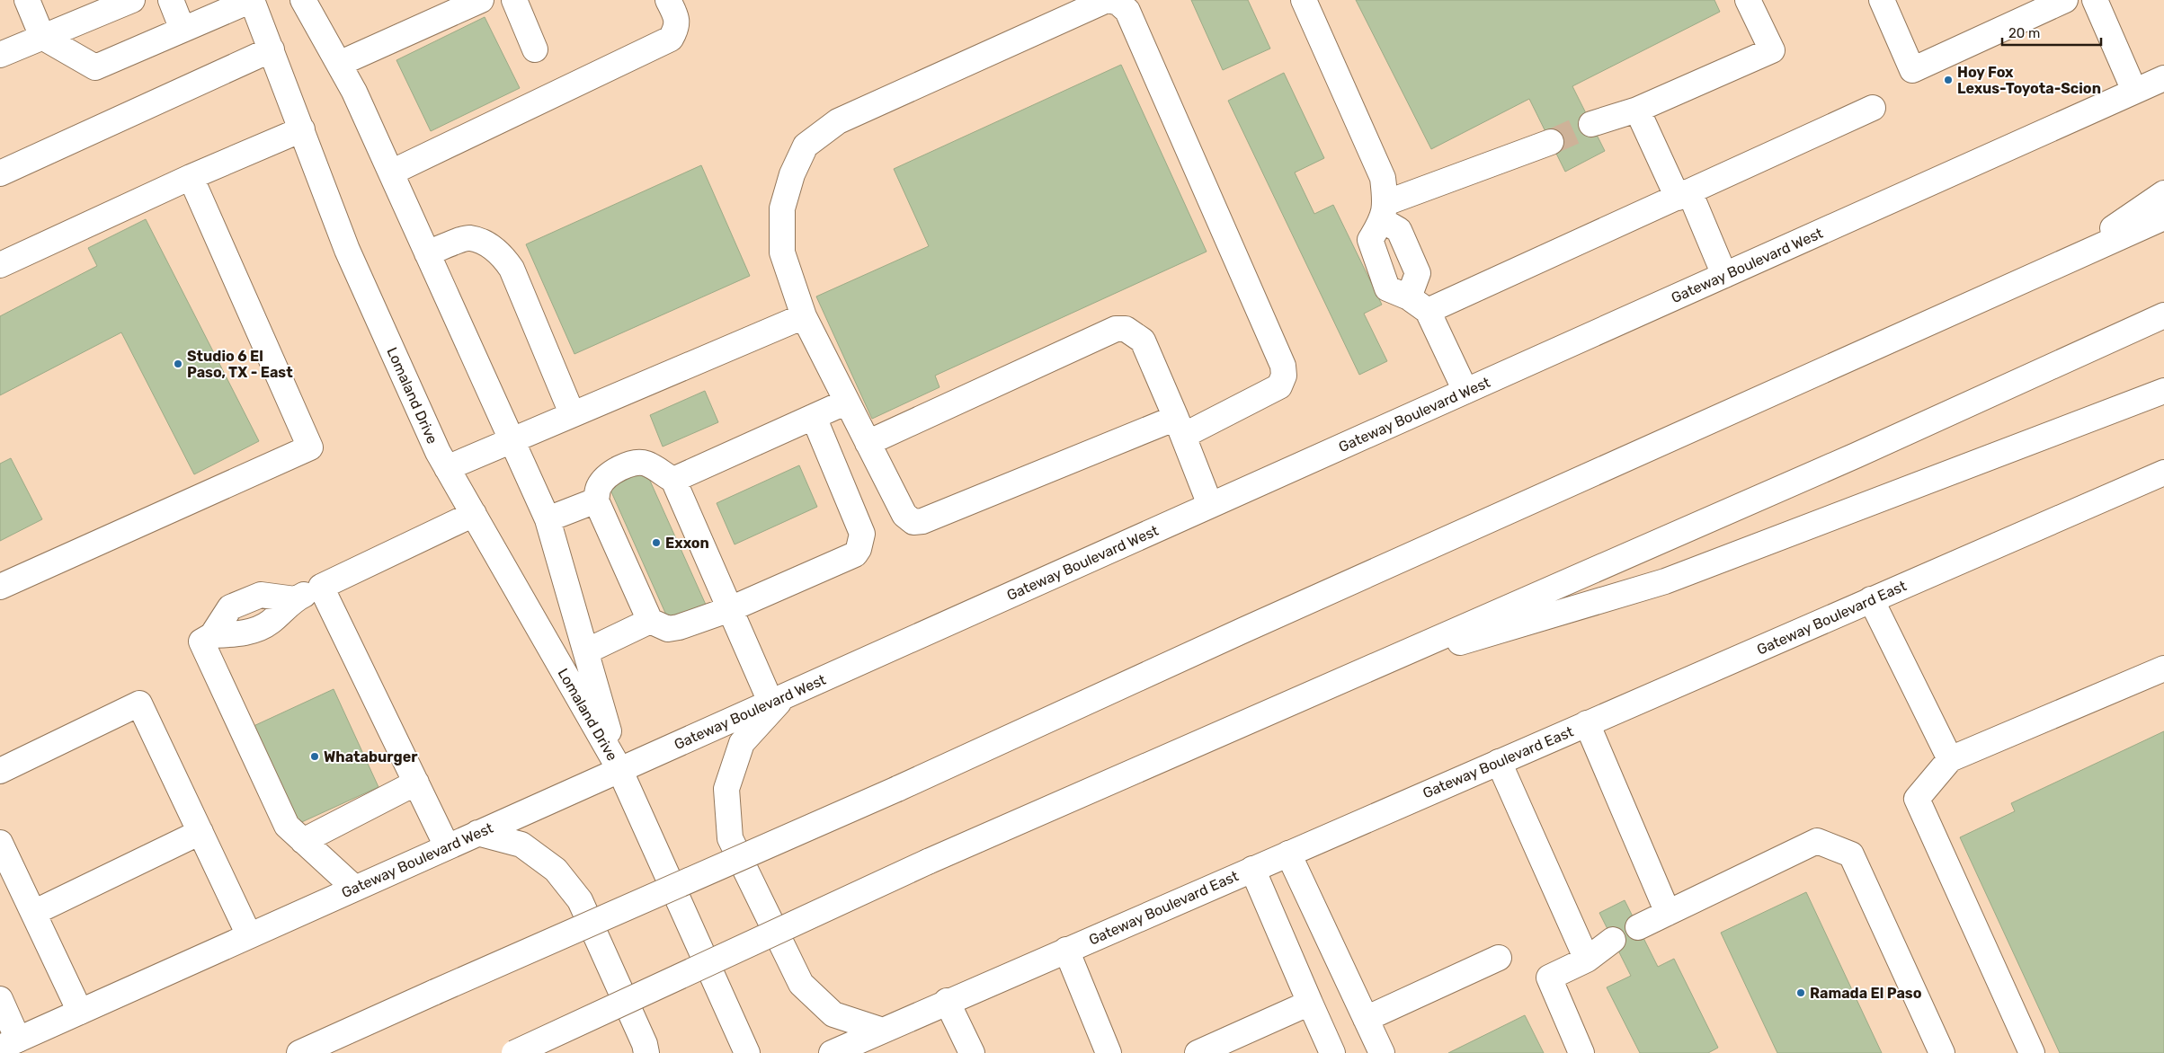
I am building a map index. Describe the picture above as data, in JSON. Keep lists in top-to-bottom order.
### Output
{
  "streets": {
    "main road": ["Gateway Boulevard West", "Lomaland Drive", "Gateway Boulevard East"]
  },
  "crossings": [
    ["Gateway Boulevard West", "Lomaland Drive"]
  ],
  "places": [
    "Hoy Fox Lexus-Toyota-Scion",
    "Studio 6 El Paso, TX - East",
    "Exxon",
    "Whataburger",
    "Ramada El Paso"
  ],
  "scale_bar": "20 m"
}
